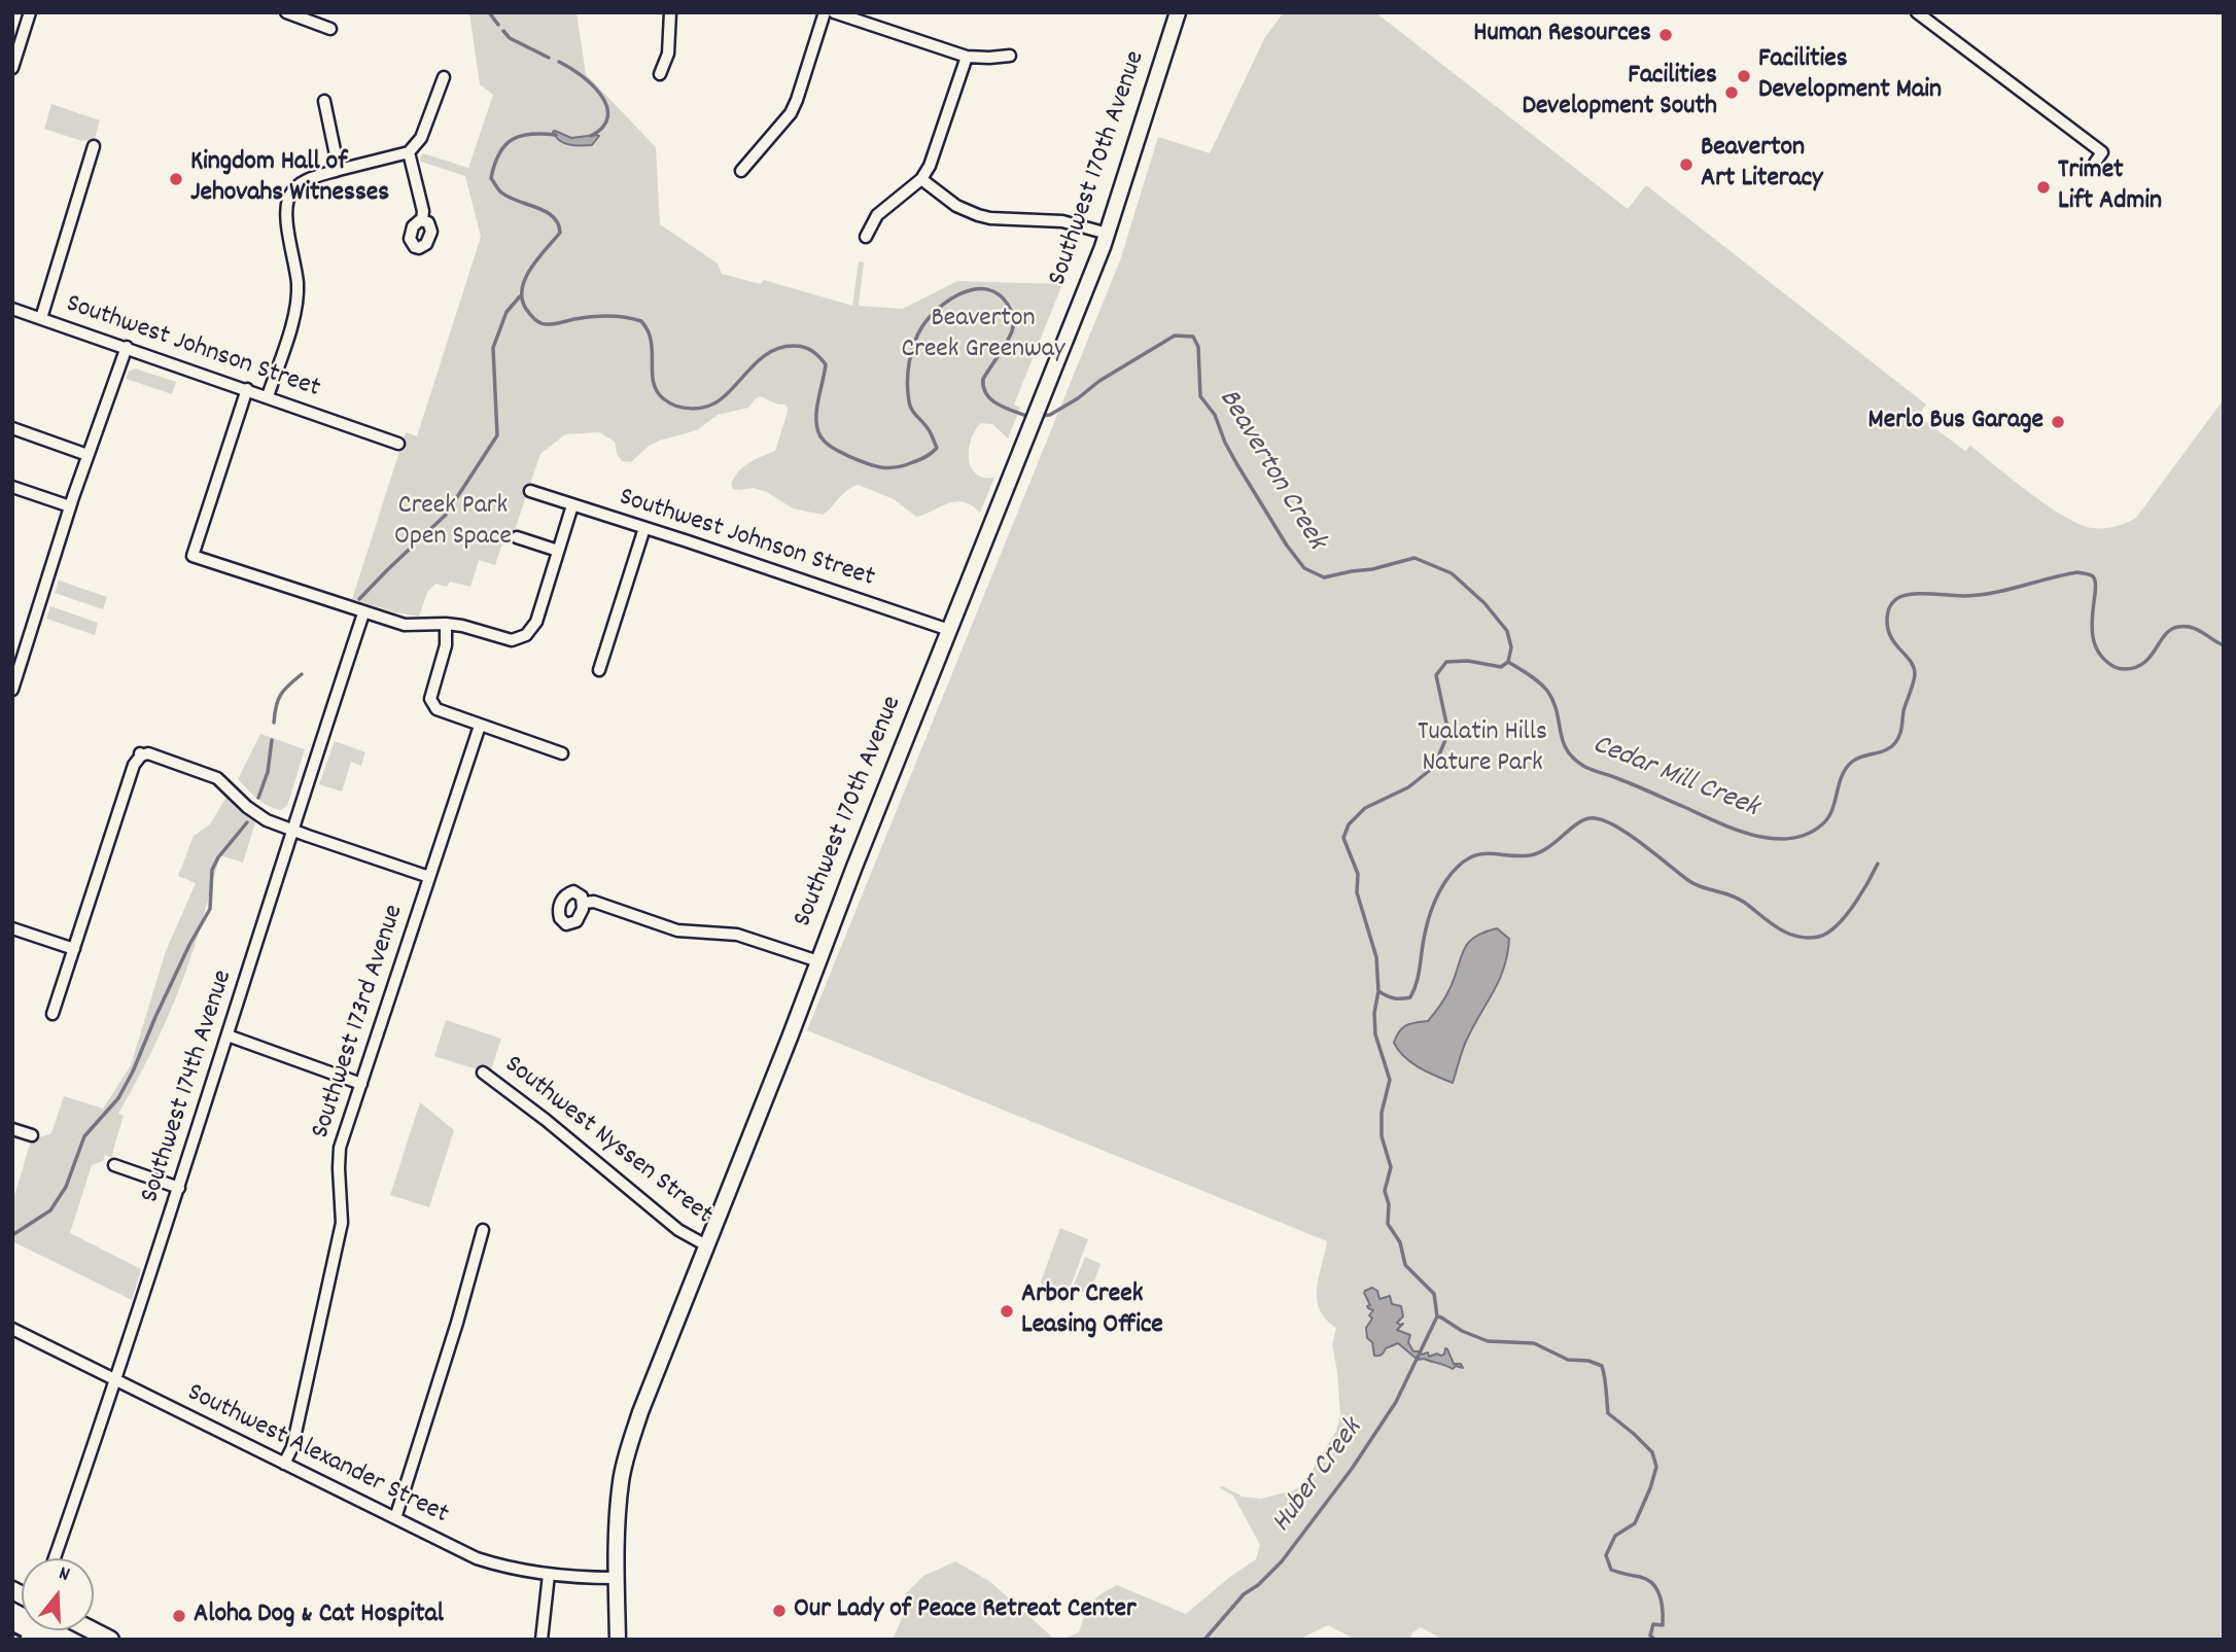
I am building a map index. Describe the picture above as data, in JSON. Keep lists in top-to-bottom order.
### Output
{
  "streets": {
    "main road": ["Southwest 170th Avenue"],
    "street": [
      "Southwest Johnson Street",
      "Southwest 173rd Avenue",
      "Southwest 174th Avenue",
      "Southwest Nyssen Street",
      "Southwest Alexander Street"
    ]
  },
  "crossings": [
    ["Southwest 170th Avenue", "Southwest Johnson Street"],
    ["Southwest 170th Avenue", "Southwest Nyssen Street"],
    ["Southwest 170th Avenue", "Southwest Alexander Street"],
    ["Southwest 173rd Avenue", "Southwest Alexander Street"],
    ["Southwest 174th Avenue", "Southwest Alexander Street"]
  ],
  "water": ["Beaverton Creek", "Cedar Mill Creek", "Huber Creek"],
  "parks": ["Beaverton Creek Greenway", "Creek Park Open Space", "Tualatin Hills Nature Park"],
  "places": [
    "Human Resources",
    "Facilities Development Main",
    "Facilities Development South",
    "Beaverton Art Literacy",
    "Kingdom Hall of Jehovahs Witnesses",
    "Trimet Lift Admin",
    "Merlo Bus Garage",
    "Arbor Creek Leasing Office",
    "Our Lady of Peace Retreat Center",
    "Aloha Dog & Cat Hospital"
  ],
  "north": "top"
}
